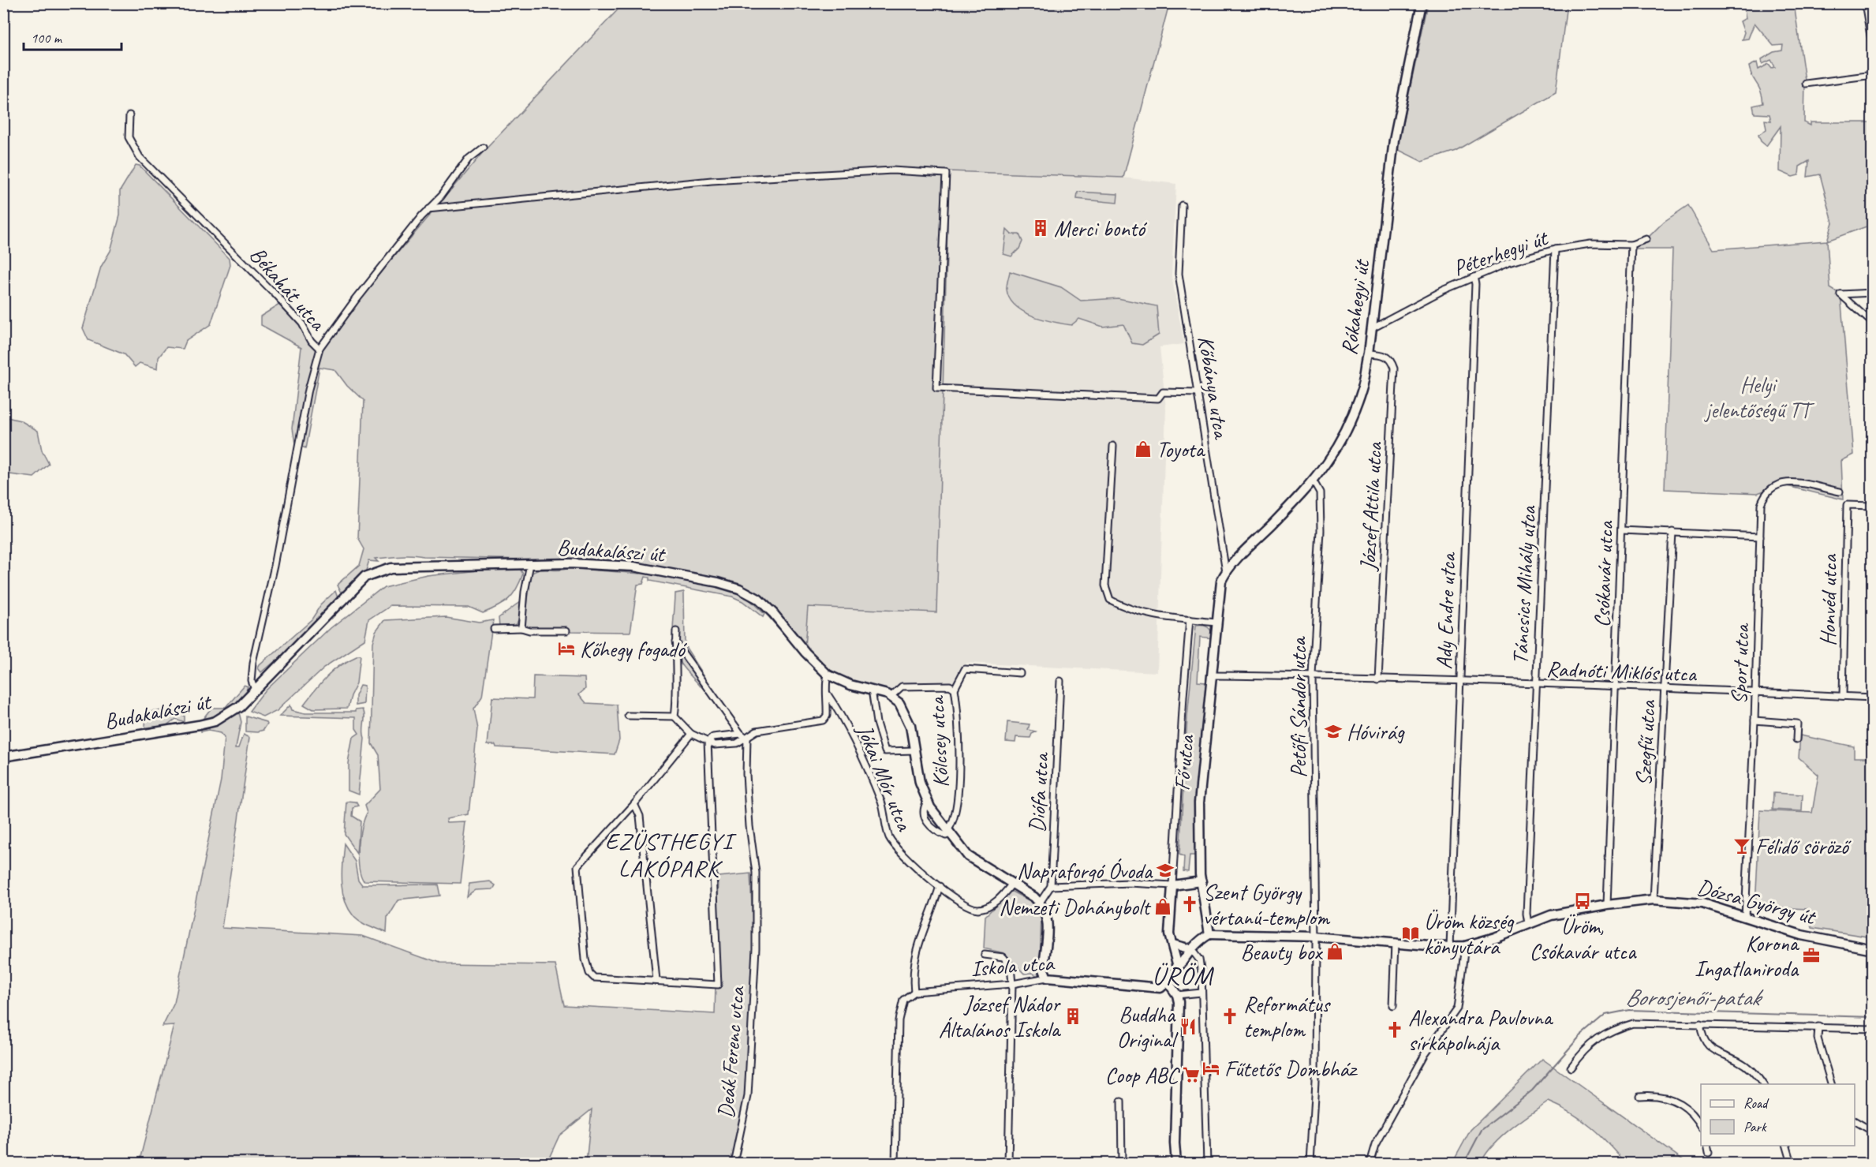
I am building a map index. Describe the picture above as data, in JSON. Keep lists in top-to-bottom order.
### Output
{
  "streets": {
    "main road": [
      "Rókahegyi út",
      "Budakalászi út",
      "Fő utca",
      "Dózsa György út",
      "Iskola utca"
    ],
    "street": [
      "Péterhegyi út",
      "Békahát utca",
      "Kőbánya utca",
      "József Attila utca",
      "Csókavár utca",
      "Táncsics Mihály utca",
      "Honvéd utca",
      "Ady Endre utca",
      "Sport utca",
      "Radnóti Miklós utca",
      "Petőfi Sándor utca",
      "Kölcsey utca",
      "Szegfű utca",
      "Jókai Mór utca",
      "Diófa utca",
      "Deák Ferenc utca"
    ]
  },
  "crossings": [
    ["Péterhegyi út", "Rókahegyi út"],
    ["Péterhegyi út", "Csókavár utca"],
    ["Péterhegyi út", "Táncsics Mihály utca"],
    ["Péterhegyi út", "Ady Endre utca"],
    ["Rókahegyi út", "Kőbánya utca"],
    ["Rókahegyi út", "József Attila utca"],
    ["Rókahegyi út", "Petőfi Sándor utca"],
    ["Rókahegyi út", "Fő utca"],
    ["Kőbánya utca", "Fő utca"],
    ["József Attila utca", "Radnóti Miklós utca"],
    ["Budakalászi út", "Kölcsey utca"],
    ["Csókavár utca", "Radnóti Miklós utca"],
    ["Csókavár utca", "Dózsa György út"],
    ["Táncsics Mihály utca", "Radnóti Miklós utca"],
    ["Táncsics Mihály utca", "Dózsa György út"],
    ["Honvéd utca", "Radnóti Miklós utca"],
    ["Ady Endre utca", "Radnóti Miklós utca"],
    ["Ady Endre utca", "Dózsa György út"],
    ["Sport utca", "Radnóti Miklós utca"],
    ["Sport utca", "Dózsa György út"],
    ["Radnóti Miklós utca", "Petőfi Sándor utca"],
    ["Radnóti Miklós utca", "Szegfű utca"],
    ["Radnóti Miklós utca", "Fő utca"],
    ["Petőfi Sándor utca", "Dózsa György út"],
    ["Szegfű utca", "Dózsa György út"],
    ["Fő utca", "Dózsa György út"]
  ],
  "districts": ["EZÜSTHEGYI LAKÓPARK", "ÜRÖM"],
  "water": ["Borosjenői-patak"],
  "parks": ["Helyi jelentőségű TT"],
  "places": {
    "building": ["Merci bontó", "József Nádor Általános Iskola"],
    "shop": ["Toyota", "Nemzeti Dohánybolt", "Beauty box"],
    "hotel": ["Kőhegy fogadó", "Fűtetős Dombház"],
    "school or university": ["Hóvirág", "Napraforgó Óvoda"],
    "bar": ["Félidő söröző"],
    "bus stop": ["Üröm, Csókavár utca"],
    "church": ["Szent György vértanú-templom", "Református templom", "Alexandra Pavlovna sírkápolnája"],
    "library": ["Üröm község könyvtára"],
    "office": ["Korona Ingatlaniroda"],
    "restaurant": ["Buddha Original"],
    "supermarket": ["Coop ABC"]
  },
  "legend": ["Road", "Park"],
  "scale_bar": "100 m"
}
